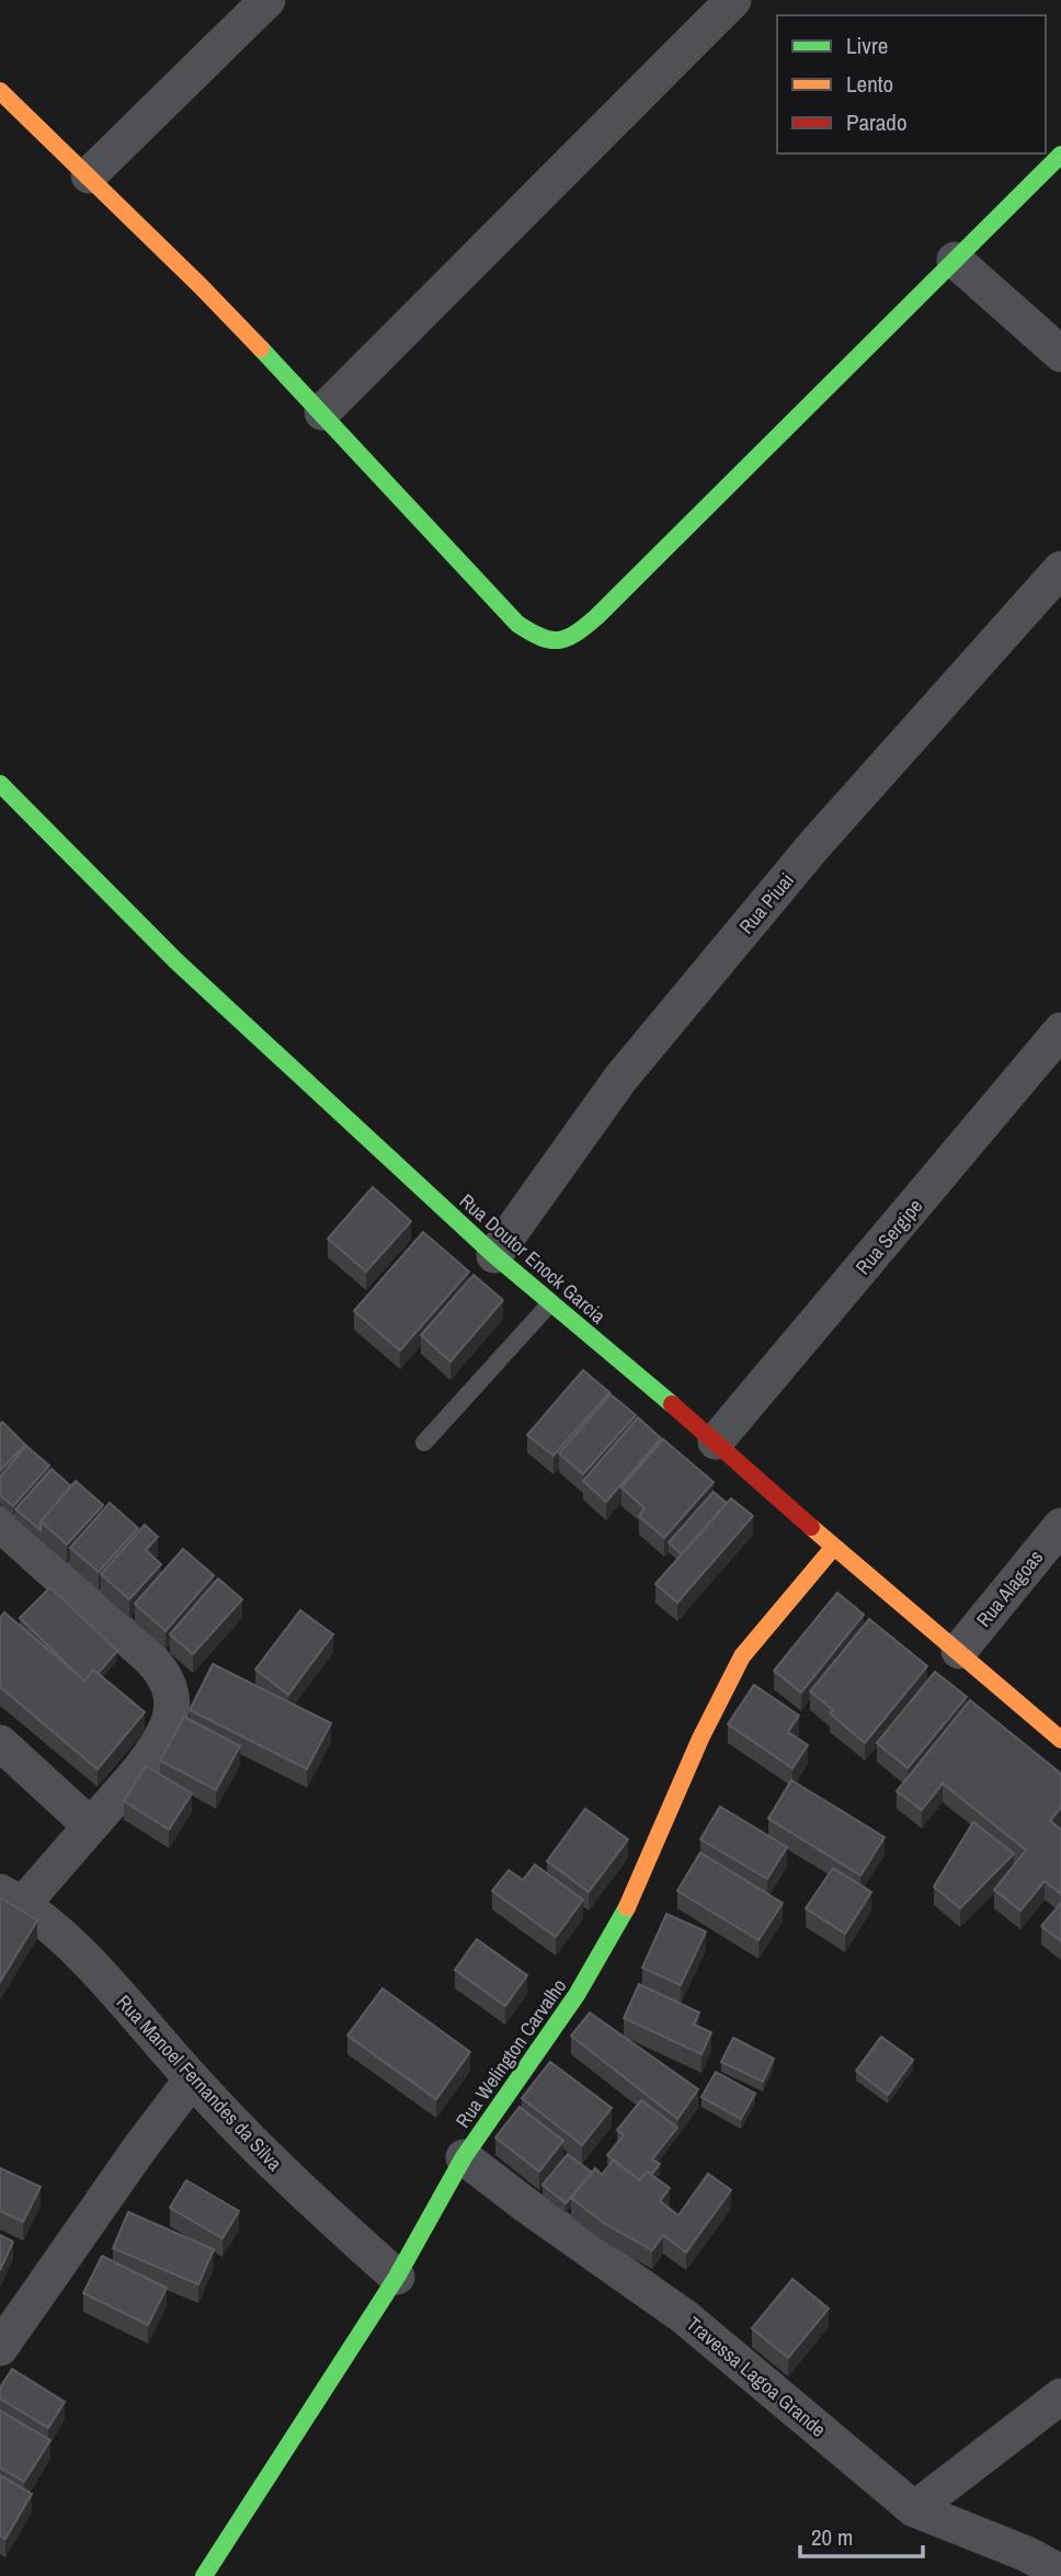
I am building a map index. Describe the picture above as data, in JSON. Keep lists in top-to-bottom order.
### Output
{
  "streets": {
    "street": [
      "Rua Piuai",
      "Rua Sergipe",
      "Rua Doutor Enock Garcia",
      "Rua Alagoas",
      "Rua Welington Carvalho",
      "Rua Manoel Fernandes da Silva",
      "Travessa Lagoa Grande"
    ]
  },
  "crossings": [
    ["Rua Piuai", "Rua Doutor Enock Garcia"],
    ["Rua Sergipe", "Rua Doutor Enock Garcia"],
    ["Rua Doutor Enock Garcia", "Rua Alagoas"],
    ["Rua Doutor Enock Garcia", "Rua Welington Carvalho"],
    ["Rua Welington Carvalho", "Rua Manoel Fernandes da Silva"],
    ["Rua Welington Carvalho", "Travessa Lagoa Grande"]
  ],
  "legend": ["Livre", "Lento", "Parado"],
  "scale_bar": "20 m"
}
